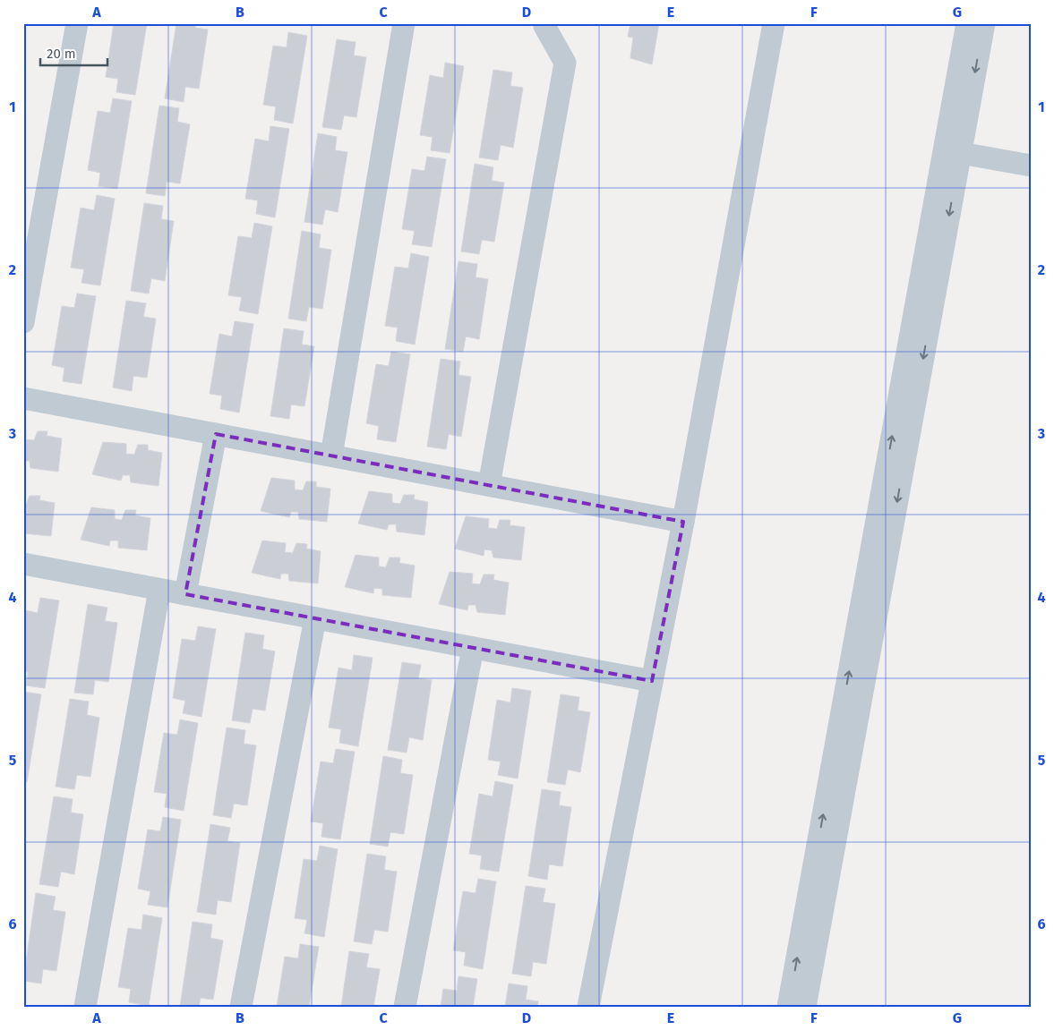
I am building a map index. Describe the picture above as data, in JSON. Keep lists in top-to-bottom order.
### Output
{
  "scale_bar": "20 m",
  "grid": {
    "columns": [
      "A",
      "B",
      "C",
      "D",
      "E",
      "F",
      "G"
    ],
    "rows": [
      "1",
      "2",
      "3",
      "4",
      "5",
      "6"
    ]
  }
}
